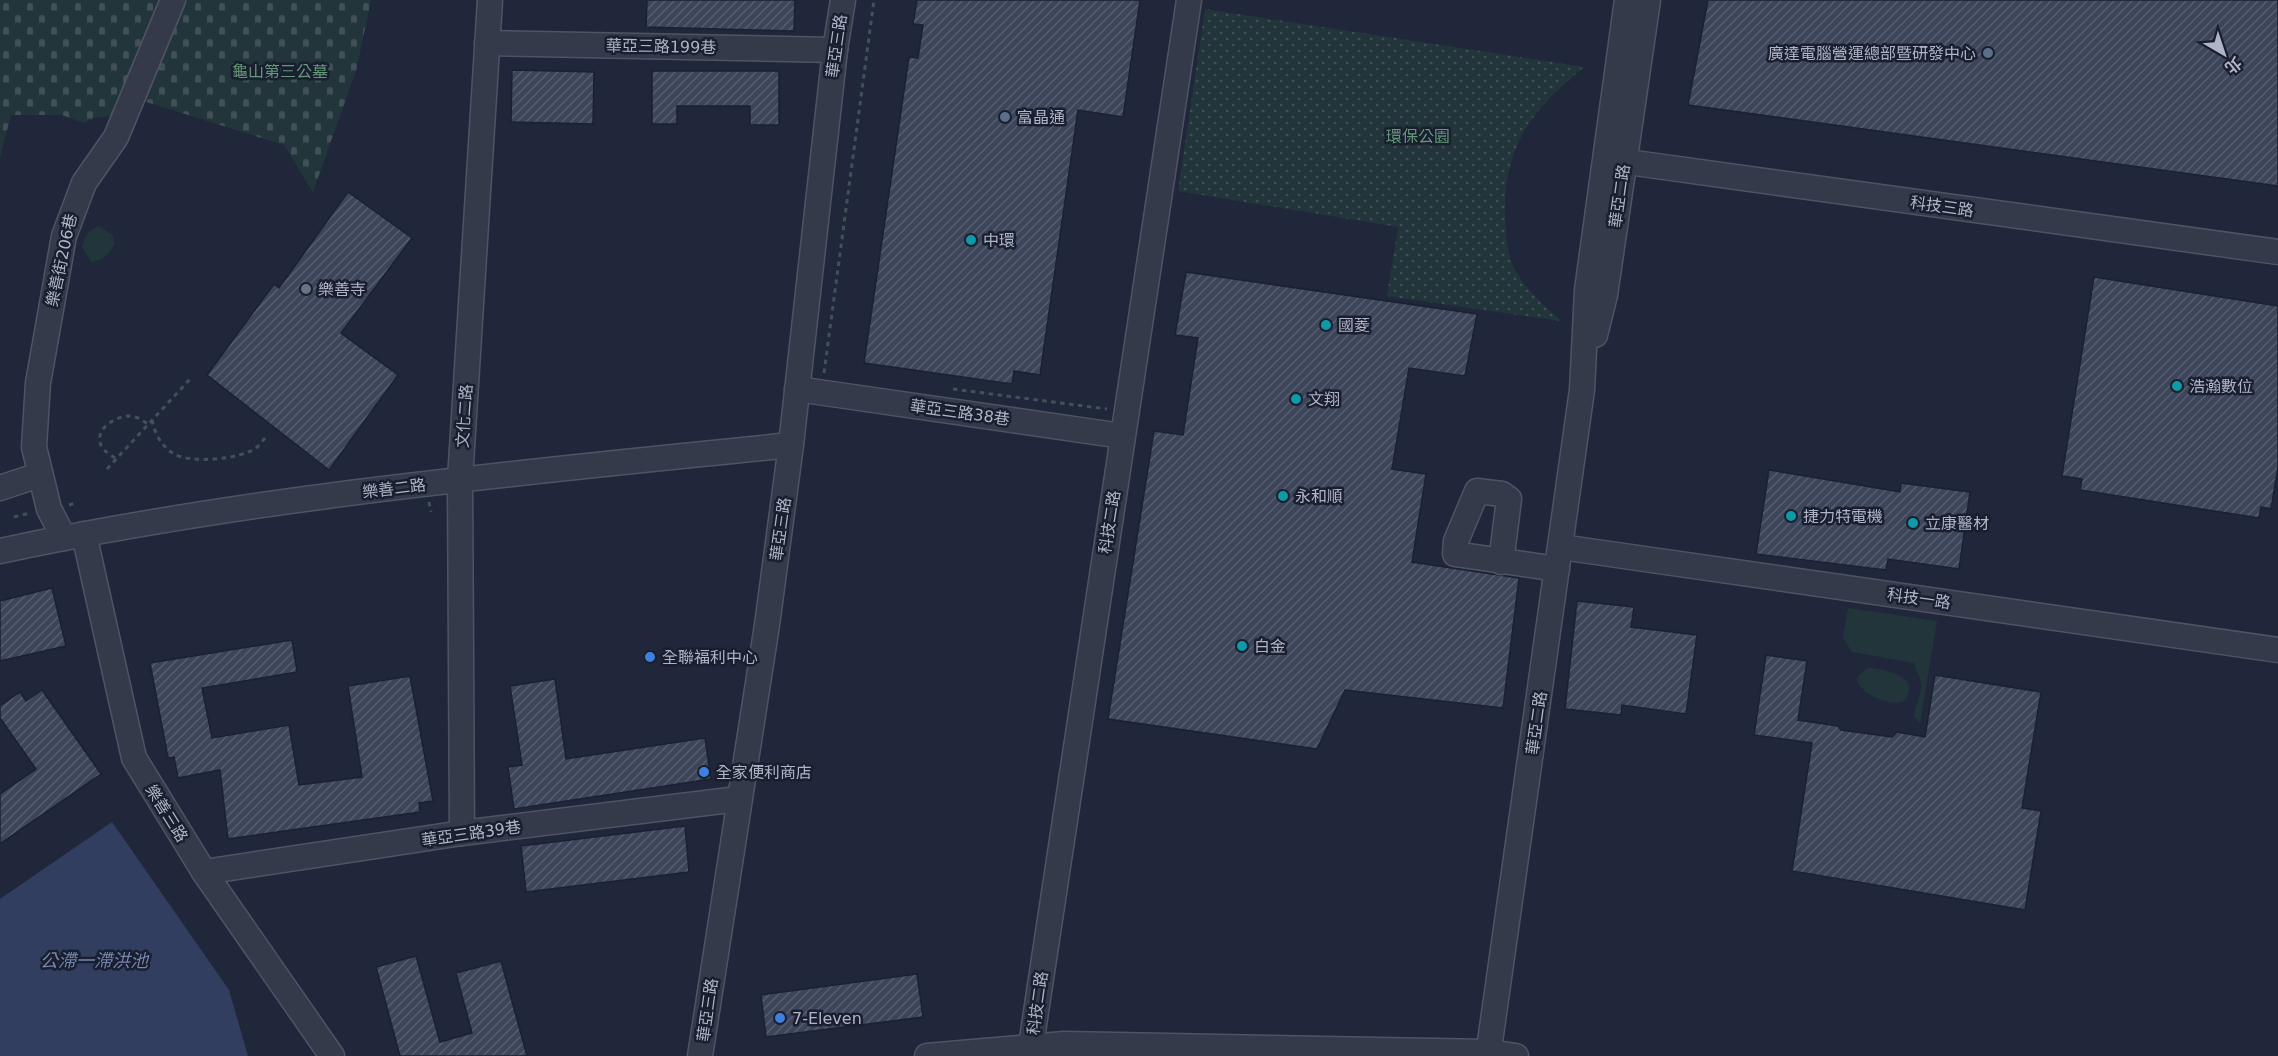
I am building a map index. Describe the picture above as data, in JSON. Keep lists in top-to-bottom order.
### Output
{
  "streets": {
    "street": [
      "華亞三路199巷",
      "華亞三路",
      "華亞二路",
      "科技三路",
      "樂善街206巷",
      "華亞三路38巷",
      "文化二路",
      "樂善二路",
      "科技二路",
      "科技一路",
      "樂善三路",
      "華亞三路39巷"
    ]
  },
  "crossings": [
    ["華亞三路199巷", "華亞三路"],
    ["華亞三路199巷", "文化二路"],
    ["華亞三路", "華亞三路38巷"],
    ["華亞三路", "樂善二路"],
    ["華亞三路", "華亞三路39巷"],
    ["華亞二路", "科技三路"],
    ["華亞二路", "科技一路"],
    ["樂善街206巷", "樂善二路"],
    ["樂善街206巷", "樂善三路"],
    ["華亞三路38巷", "科技二路"],
    ["文化二路", "樂善二路"],
    ["文化二路", "華亞三路39巷"],
    ["樂善二路", "樂善三路"],
    ["樂善三路", "華亞三路39巷"]
  ],
  "water": ["公滯一滯洪池"],
  "parks": ["龜山第三公墓", "環保公園"],
  "places": [
    "廣達電腦營運總部暨研發中心",
    "富晶通",
    "中環",
    "樂善寺",
    "國菱",
    "浩瀚數位",
    "文翔",
    "永和順",
    "捷力特電機",
    "立康醫材",
    "白金",
    "全聯福利中心",
    "全家便利商店",
    "7-Eleven"
  ],
  "north": "bottom right"
}
